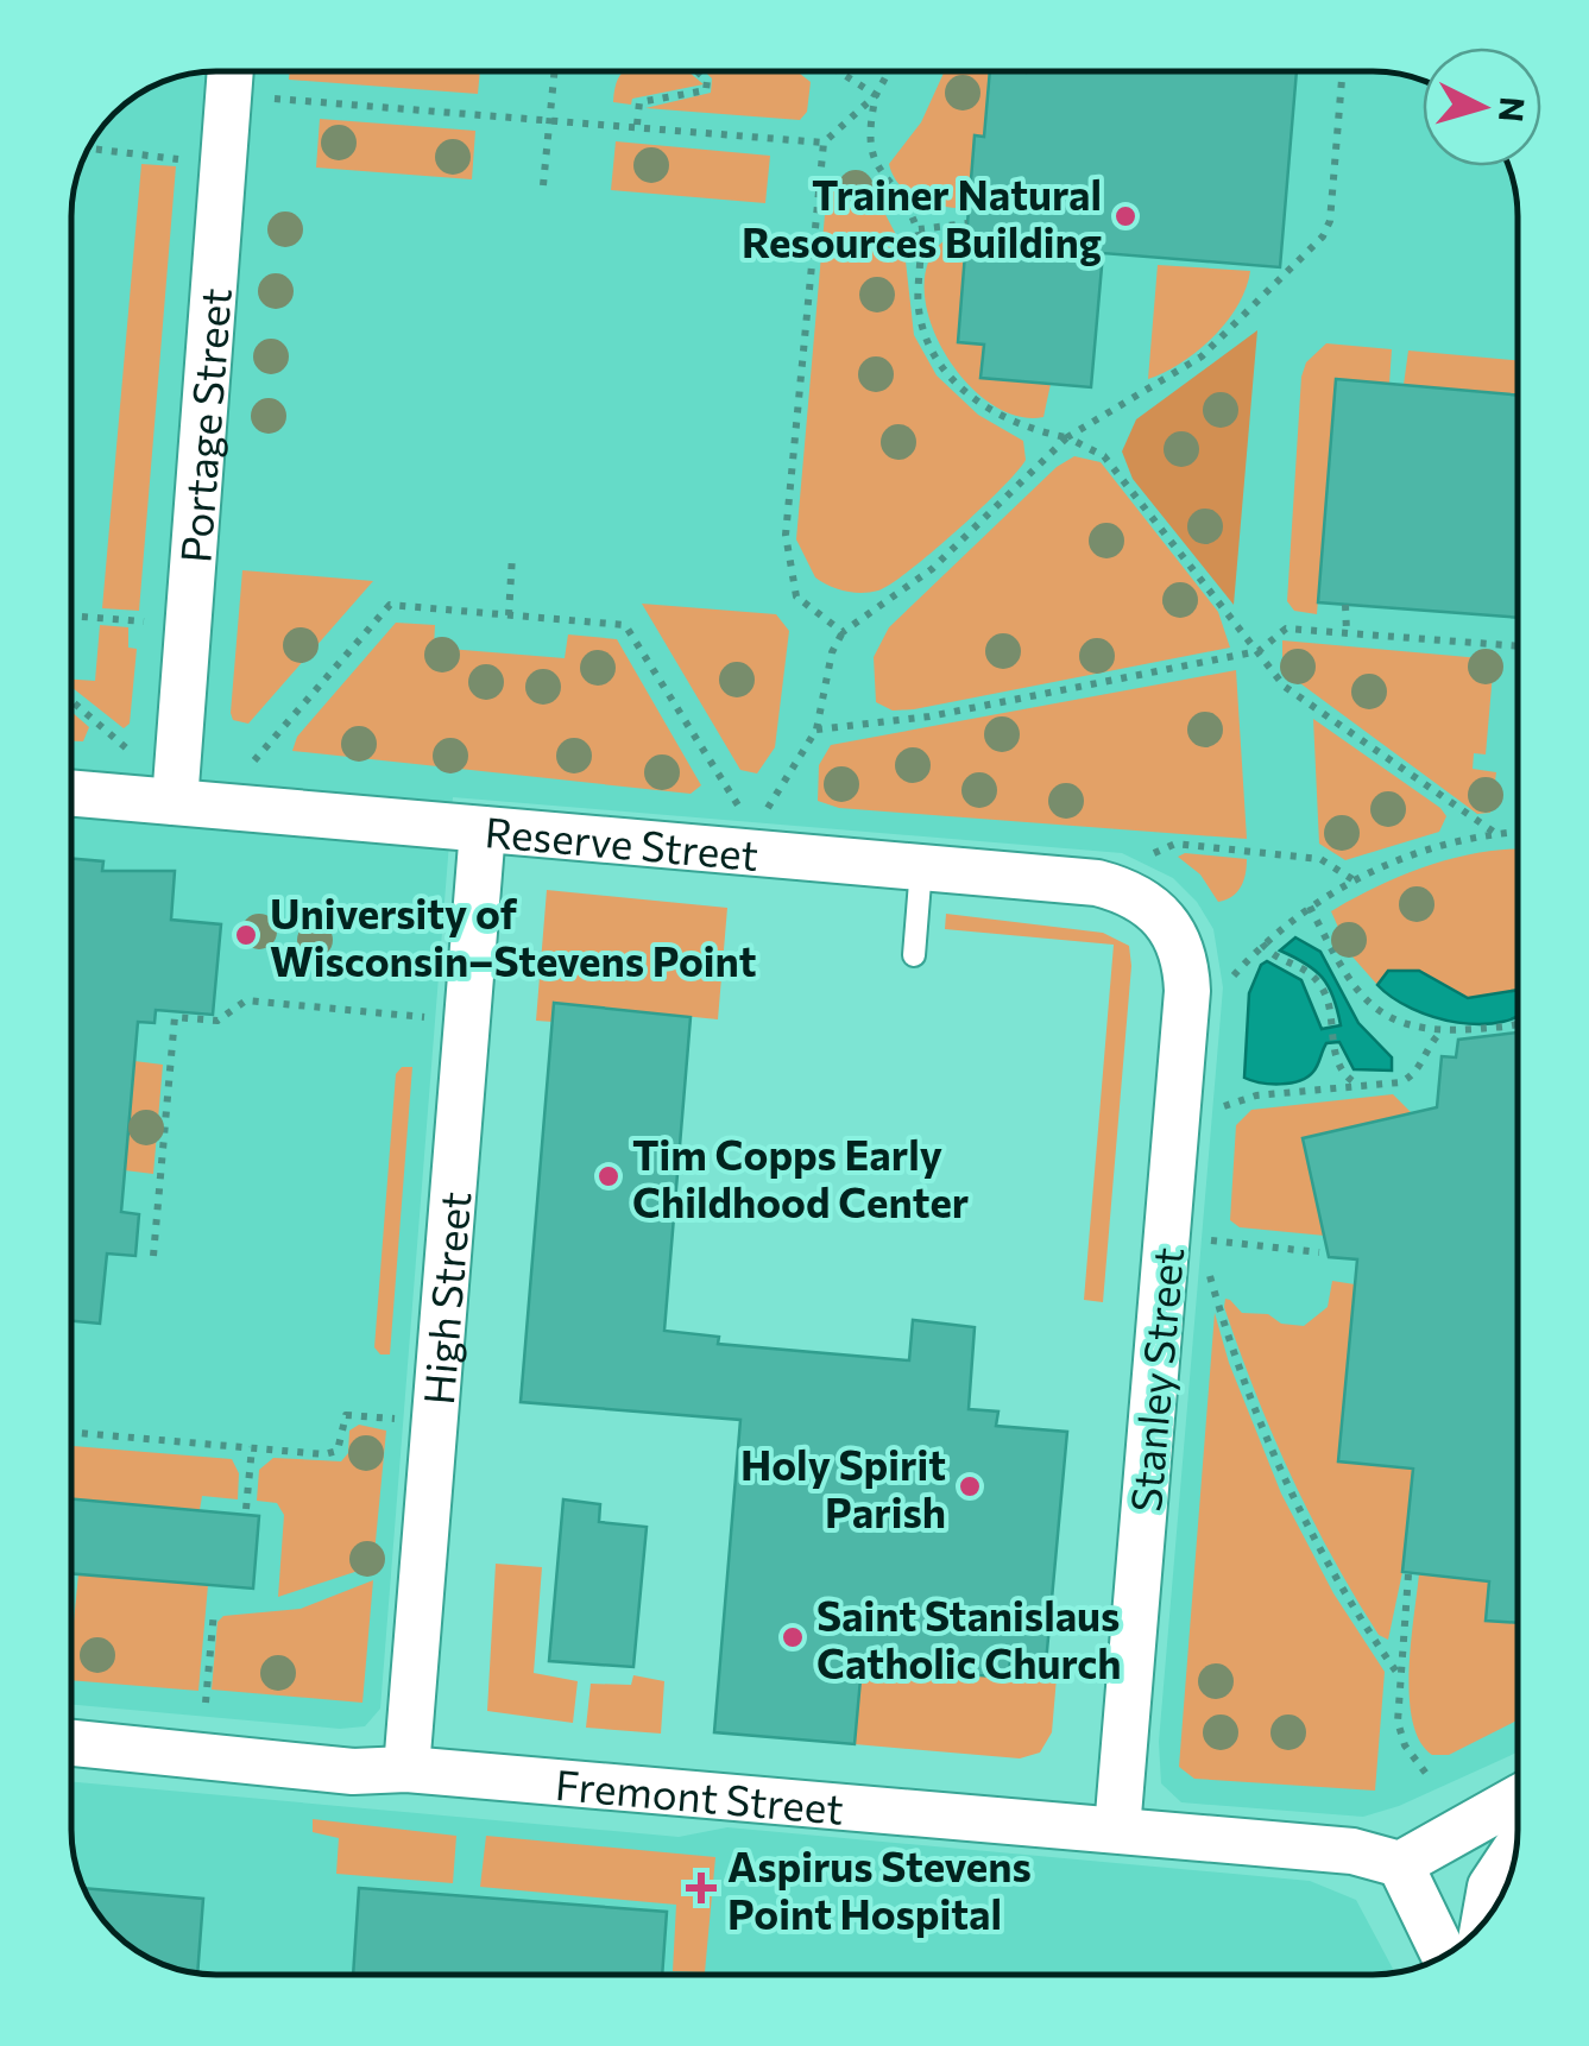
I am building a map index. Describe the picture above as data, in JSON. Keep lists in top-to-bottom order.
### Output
{
  "streets": {
    "street": [
      "Portage Street",
      "Reserve Street",
      "High Street",
      "Stanley Street",
      "Fremont Street"
    ]
  },
  "crossings": [
    ["Portage Street", "Reserve Street"],
    ["Reserve Street", "High Street"],
    ["Reserve Street", "Stanley Street"],
    ["High Street", "Fremont Street"],
    ["Stanley Street", "Fremont Street"]
  ],
  "places": {
    "other": [
      "Trainer Natural Resources Building",
      "University of Wisconsin–Stevens Point",
      "Tim Copps Early Childhood Center",
      "Holy Spirit Parish",
      "Saint Stanislaus Catholic Church"
    ],
    "health": ["Aspirus Stevens Point Hospital"]
  },
  "north": "right"
}
